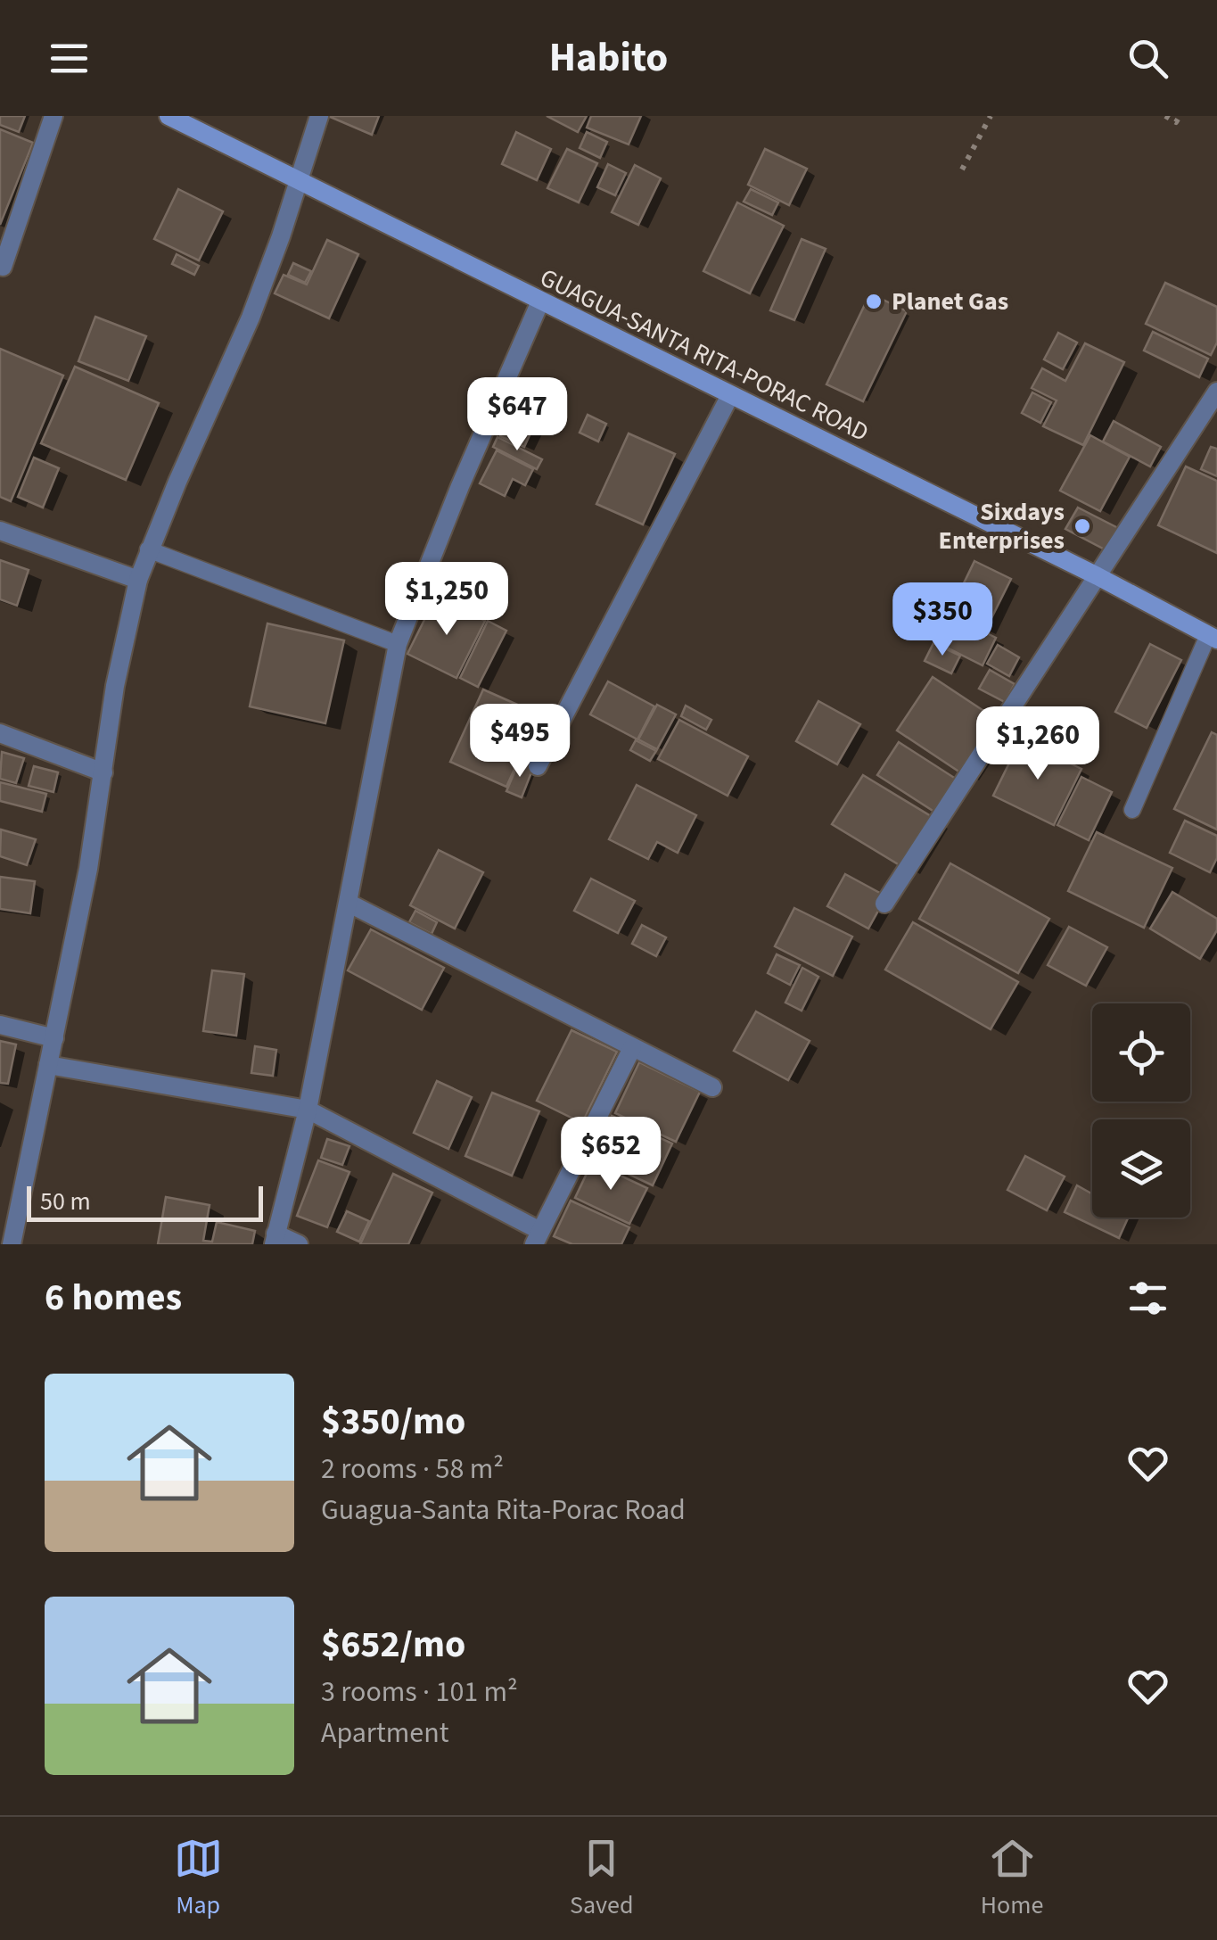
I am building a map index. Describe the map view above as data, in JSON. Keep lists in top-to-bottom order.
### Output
{
  "streets": {
    "main road": ["GUAGUA-SANTA RITA-PORAC ROAD"]
  },
  "places": ["Planet Gas", "Sixdays Enterprises"],
  "scale_bar": "50 m",
  "page": {
    "header": "Habito",
    "price": [
      "$647",
      "$1,250",
      "$350",
      "$495",
      "$1,260",
      "$652"
    ],
    "scale": "50 m",
    "heading": "6 homes",
    "list": [
      {
        "name": "$350/mo",
        "note": "2 rooms · 58 m² · Guagua-Santa Rita-Porac Road"
      },
      {
        "name": "$652/mo",
        "note": "3 rooms · 101 m² · Apartment"
      }
    ],
    "tabs": ["Map", "Saved", "Home"]
  }
}
